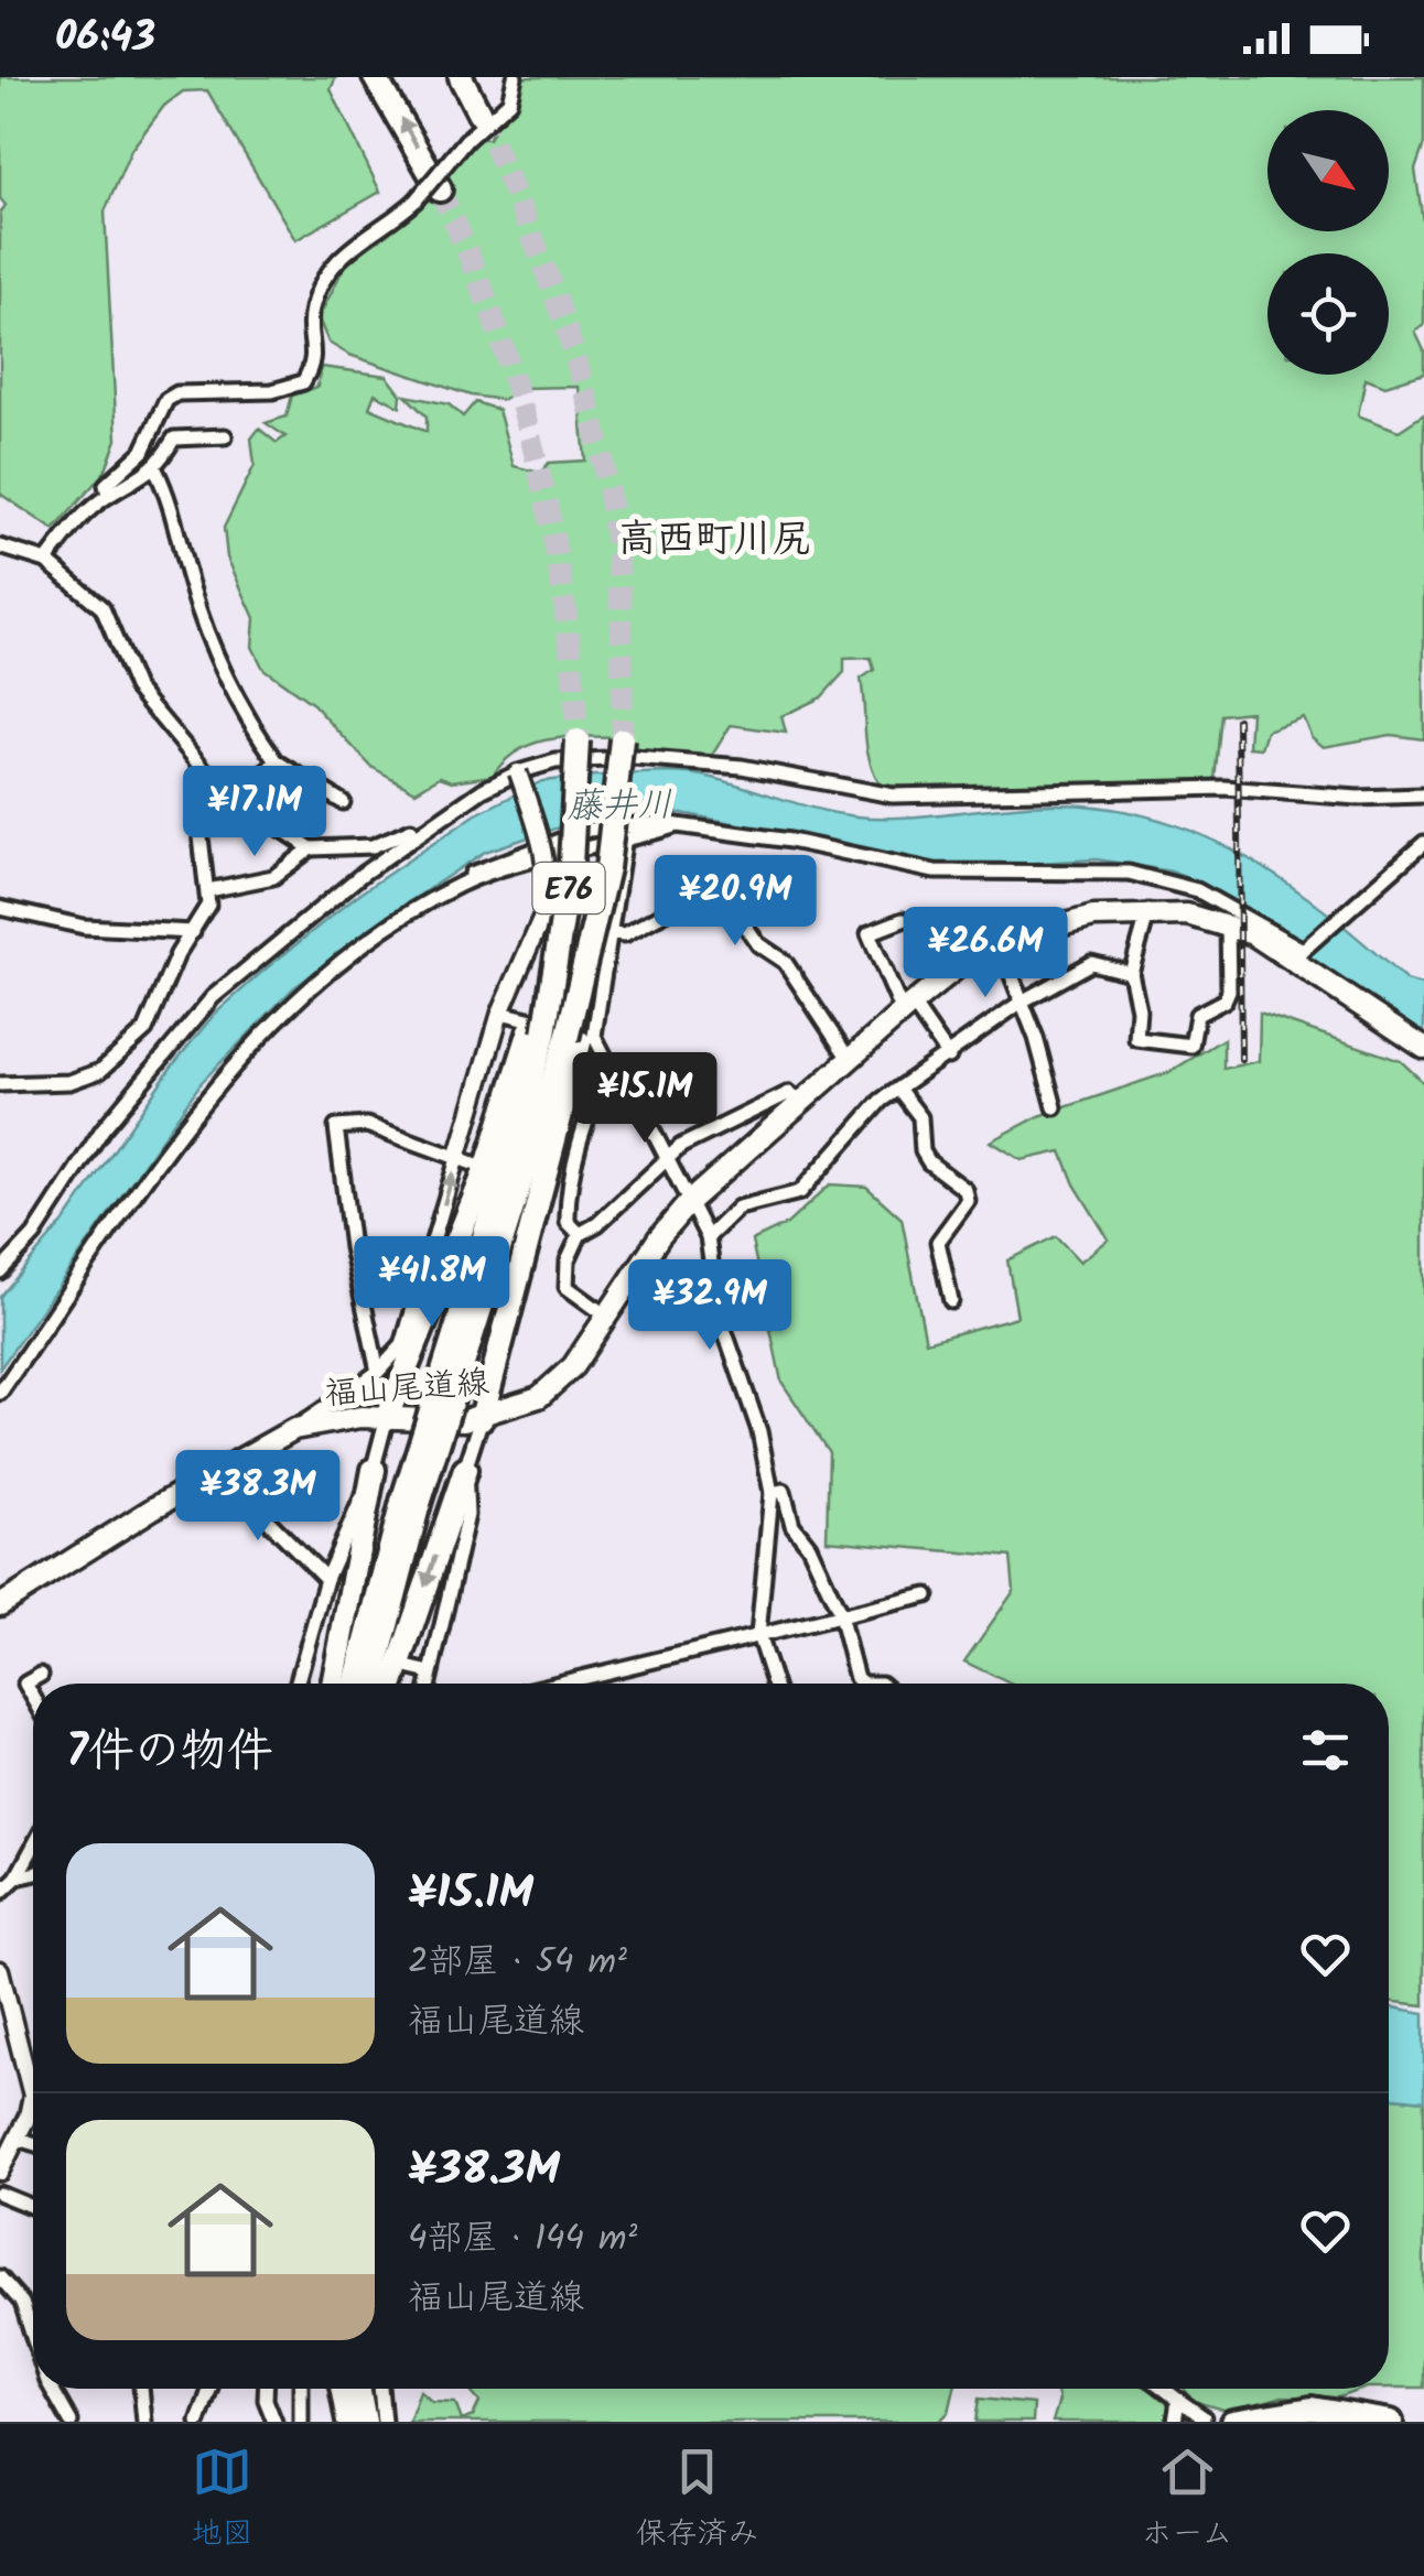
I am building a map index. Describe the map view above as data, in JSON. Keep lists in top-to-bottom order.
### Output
{
  "streets": {
    "highway": ["E76"],
    "main road": ["福山尾道線"]
  },
  "districts": ["高西町川尻"],
  "water": ["藤井川"],
  "north": "bottom right",
  "page": {
    "status": "06:43",
    "price": [
      "¥17.1M",
      "¥20.9M",
      "¥26.6M",
      "¥15.1M",
      "¥41.8M",
      "¥32.9M",
      "¥38.3M"
    ],
    "heading": "7件の物件",
    "list": [
      {
        "name": "¥15.1M",
        "note": "2部屋 · 54 m² · 福山尾道線"
      },
      {
        "name": "¥38.3M",
        "note": "4部屋 · 144 m² · 福山尾道線"
      }
    ],
    "tabs": ["地図", "保存済み", "ホーム"]
  }
}
